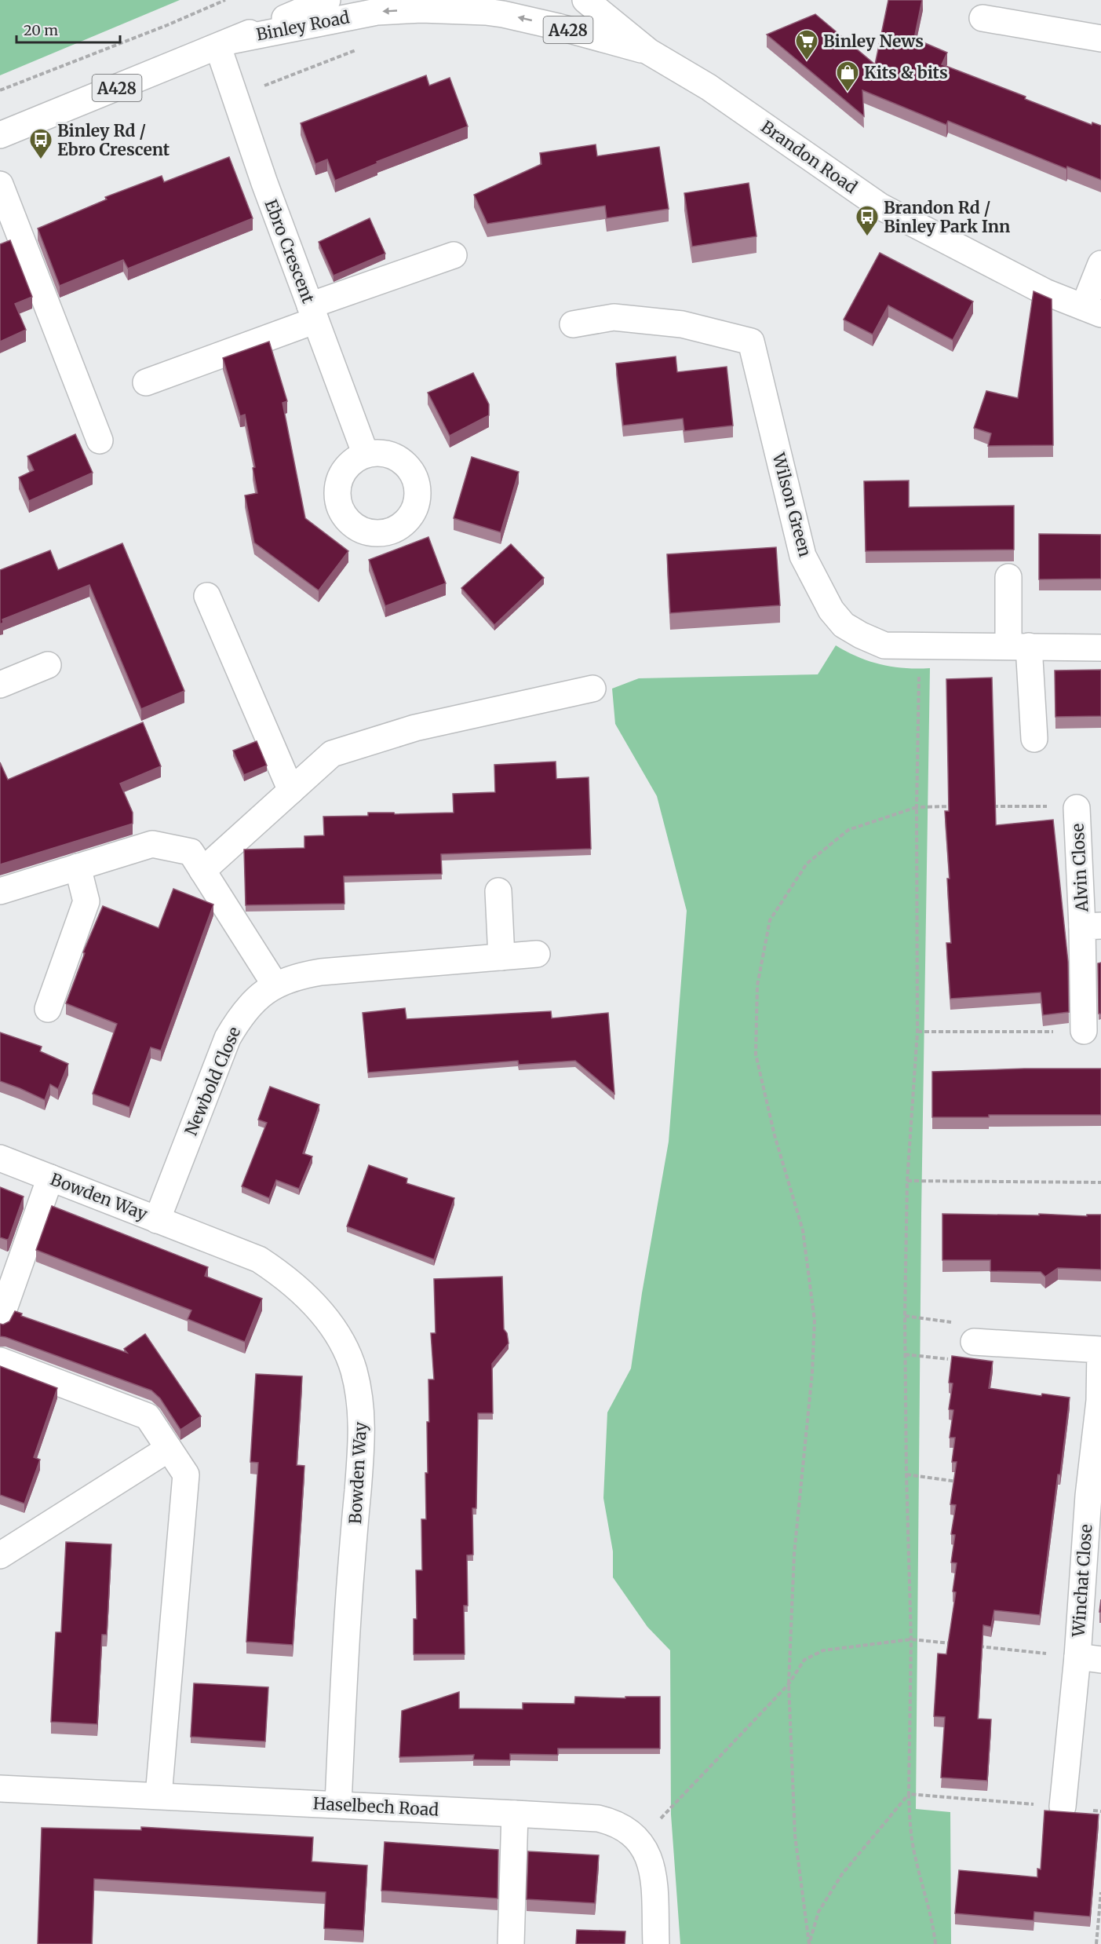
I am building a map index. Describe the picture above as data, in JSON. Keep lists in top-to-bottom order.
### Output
{
  "streets": {
    "street": [
      "Binley Road",
      "A428",
      "Brandon Road",
      "Ebro Crescent",
      "Wilson Green",
      "Alvin Close",
      "Newbold Close",
      "Bowden Way",
      "Winchat Close",
      "Haselbech Road"
    ]
  },
  "crossings": [
    ["Binley Road", "Brandon Road"],
    ["Binley Road", "Ebro Crescent"],
    ["Newbold Close", "Bowden Way"],
    ["Bowden Way", "Haselbech Road"]
  ],
  "places": {
    "supermarket": ["Binley News"],
    "shop": ["Kits & bits"],
    "bus stop": ["Binley Rd / Ebro Crescent", "Brandon Rd / Binley Park Inn"]
  },
  "scale_bar": "20 m"
}
